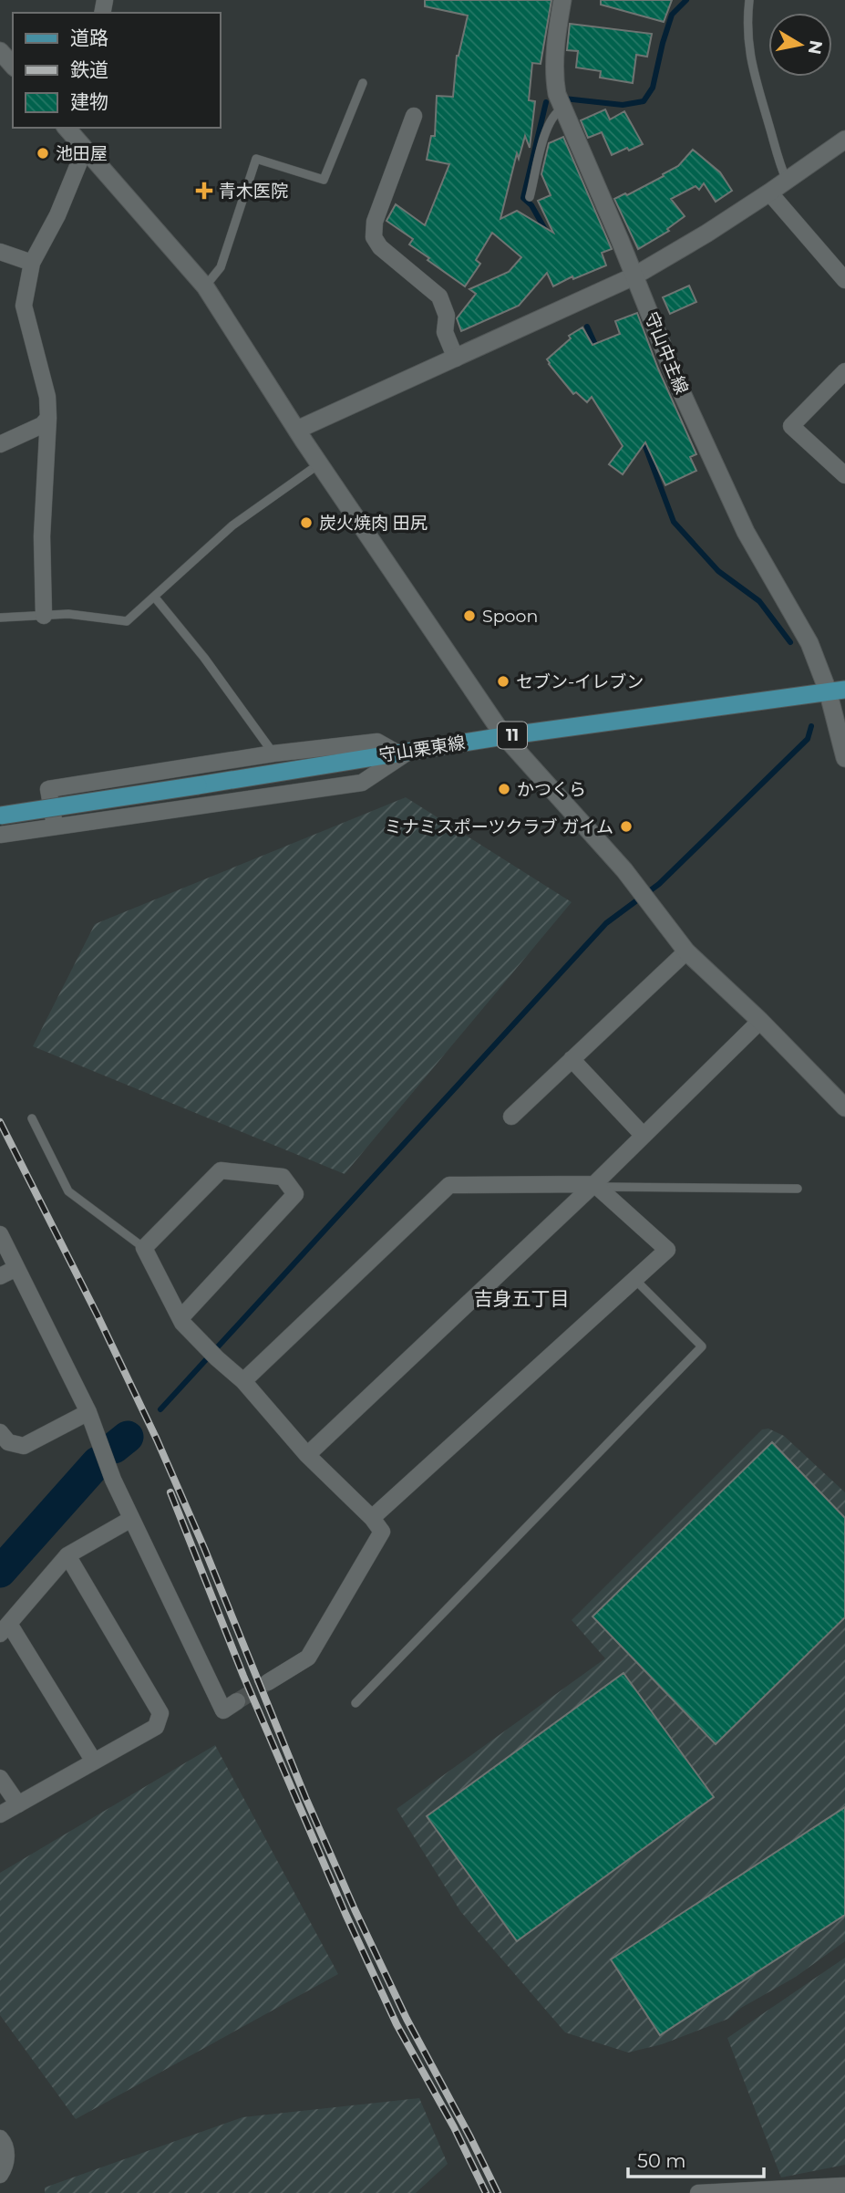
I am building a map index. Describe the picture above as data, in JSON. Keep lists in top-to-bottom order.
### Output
{
  "streets": {
    "main road": ["11", "守山栗東線"],
    "street": ["守山中主線"]
  },
  "crossings": [
    ["守山中主線", "守山栗東線"]
  ],
  "districts": ["吉身五丁目"],
  "places": {
    "other": [
      "池田屋",
      "炭火焼肉 田尻",
      "Spoon",
      "セブン-イレブン",
      "かつくら",
      "ミナミスポーツクラブ ガイム"
    ],
    "health": ["青木医院"]
  },
  "legend": ["道路", "鉄道", "建物"],
  "scale_bar": "50 m",
  "north": "right"
}
